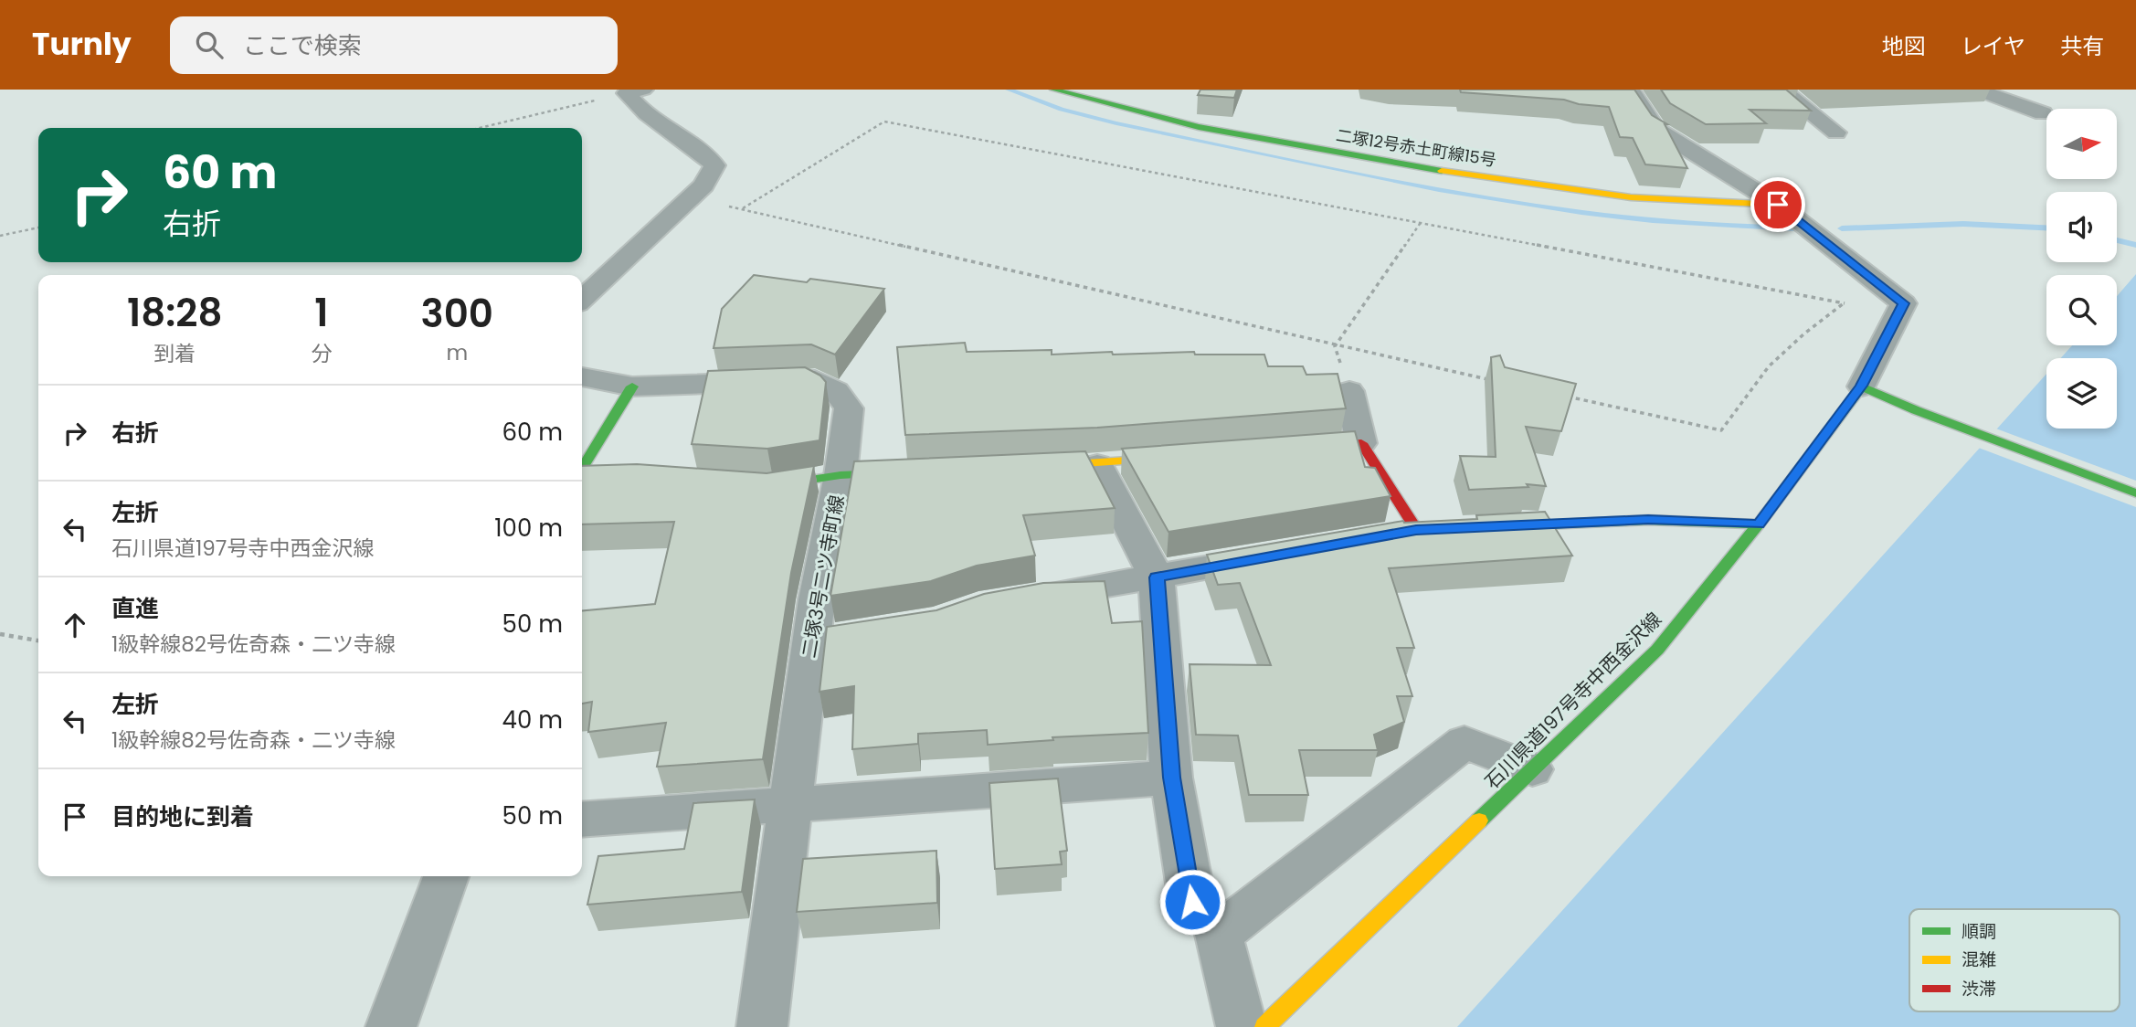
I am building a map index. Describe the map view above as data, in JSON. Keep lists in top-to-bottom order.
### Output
{
  "streets": {
    "street": ["二塚12号赤土町線15号", "二塚3号二ツ寺町線", "石川県道197号寺中西金沢線"]
  },
  "legend": ["順調", "混雑", "渋滞"],
  "north": "right",
  "page": {
    "header": "Turnly",
    "search": "ここで検索",
    "nav": ["地図", "レイヤ", "共有"],
    "turn": ["60 m", "右折"],
    "eta": [
      "18:28",
      "到着",
      "1",
      "分",
      "300",
      "m"
    ],
    "list": [
      {
        "name": "右折",
        "value": "60 m"
      },
      {
        "name": "左折",
        "note": "石川県道197号寺中西金沢線",
        "value": "100 m"
      },
      {
        "name": "直進",
        "note": "1級幹線82号佐奇森・二ツ寺線",
        "value": "50 m"
      },
      {
        "name": "左折",
        "note": "1級幹線82号佐奇森・二ツ寺線",
        "value": "40 m"
      },
      {
        "name": "目的地に到着",
        "value": "50 m"
      }
    ]
  }
}
